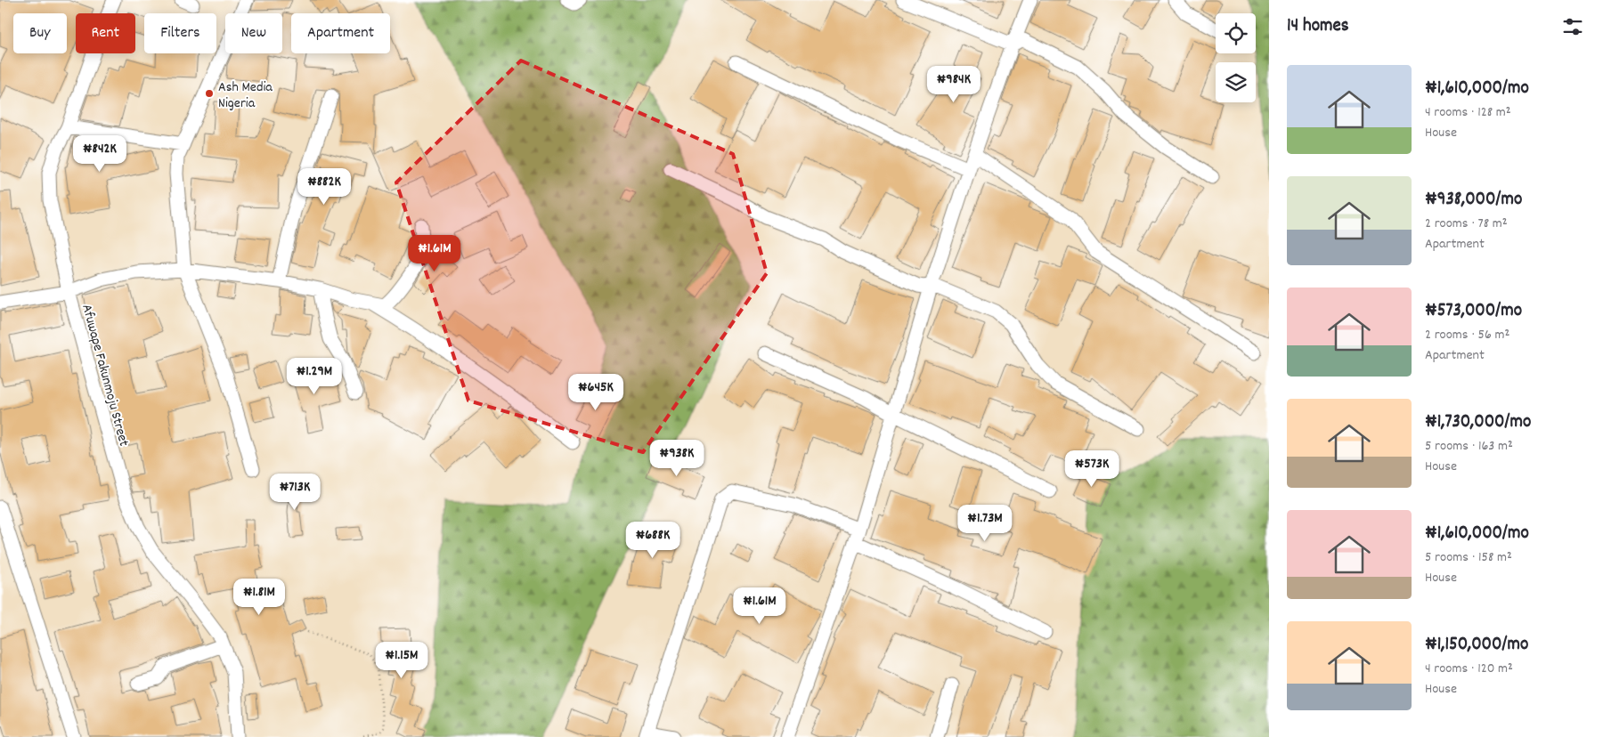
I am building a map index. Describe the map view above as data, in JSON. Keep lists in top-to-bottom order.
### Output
{
  "streets": {
    "street": ["Afuwape Fakunmoju Street"]
  },
  "places": ["Ash Media Nigeria"],
  "page": {
    "heading": "14 homes",
    "chip": [
      "Buy",
      "Rent",
      "Filters",
      "New",
      "Apartment"
    ],
    "list": [
      {
        "name": "₦1,610,000/mo",
        "note": "4 rooms · 128 m² · House"
      },
      {
        "name": "₦938,000/mo",
        "note": "2 rooms · 78 m² · Apartment"
      },
      {
        "name": "₦573,000/mo",
        "note": "2 rooms · 56 m² · Apartment"
      },
      {
        "name": "₦1,730,000/mo",
        "note": "5 rooms · 163 m² · House"
      },
      {
        "name": "₦1,610,000/mo",
        "note": "5 rooms · 158 m² · House"
      },
      {
        "name": "₦1,150,000/mo",
        "note": "4 rooms · 120 m² · House"
      }
    ],
    "price": [
      "₦984K",
      "₦842K",
      "₦882K",
      "₦1.61M",
      "₦1.29M",
      "₦645K",
      "₦938K",
      "₦573K",
      "₦713K",
      "₦1.73M",
      "₦688K",
      "₦1.81M",
      "₦1.61M",
      "₦1.15M"
    ]
  }
}
